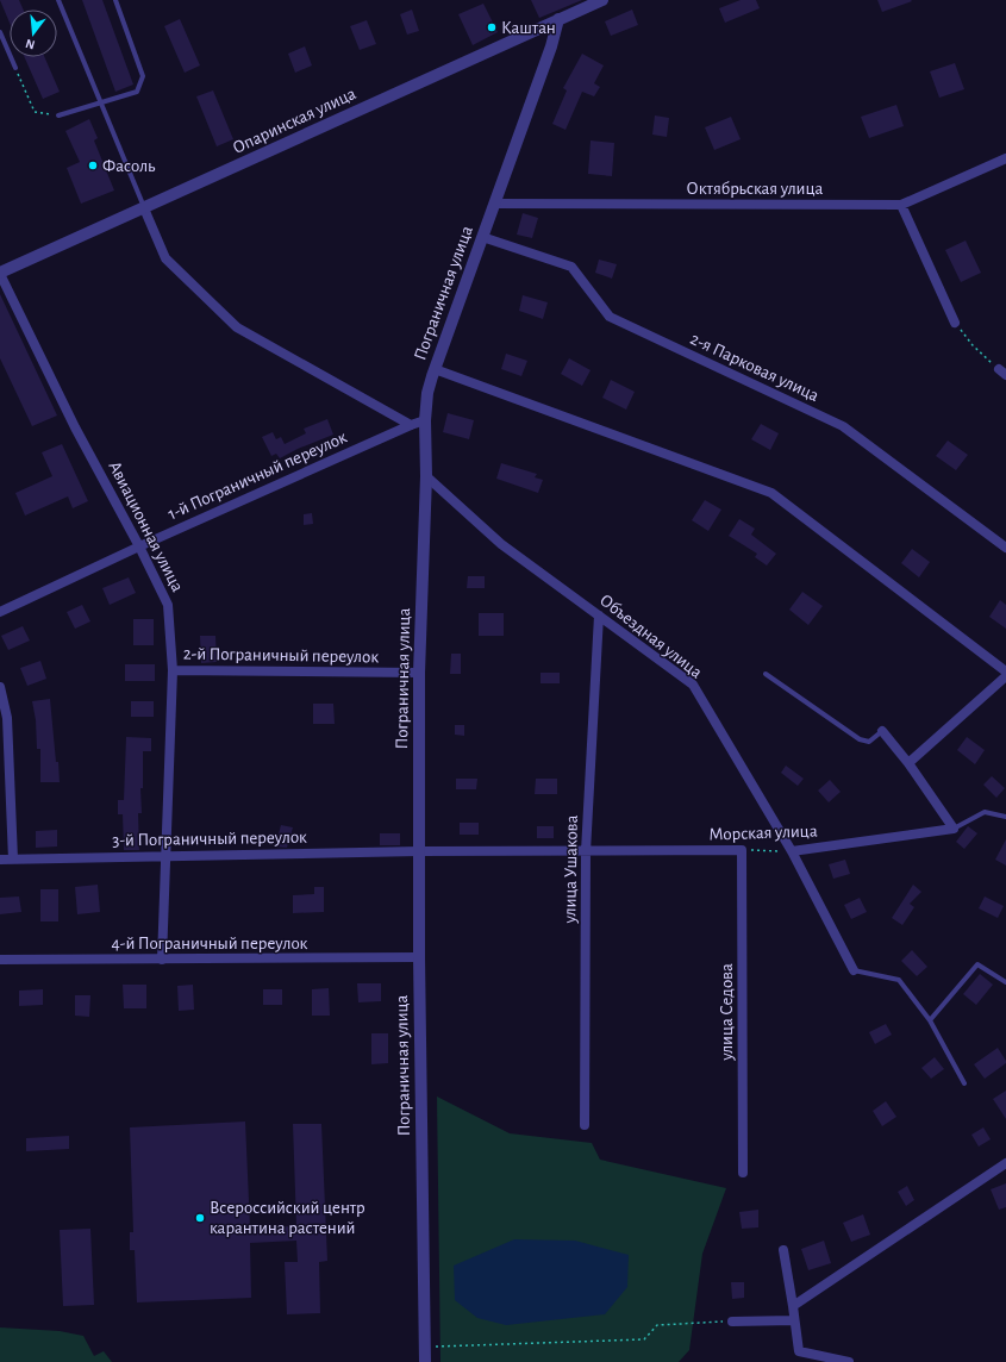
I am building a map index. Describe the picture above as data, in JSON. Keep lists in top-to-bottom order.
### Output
{
  "streets": {
    "street": [
      "Опаринская улица",
      "Октябрьская улица",
      "Пограничная улица",
      "2-я Парковая улица",
      "1-й Пограничный переулок",
      "Авиационная улица",
      "Объездная улица",
      "2-й Пограничный переулок",
      "Морская улица",
      "3-й Пограничный переулок",
      "улица Ушакова",
      "4-й Пограничный переулок",
      "улица Седова"
    ]
  },
  "crossings": [
    ["Опаринская улица", "Пограничная улица"],
    ["Опаринская улица", "Авиационная улица"],
    ["Октябрьская улица", "Пограничная улица"],
    ["Пограничная улица", "2-я Парковая улица"],
    ["Пограничная улица", "1-й Пограничный переулок"],
    ["Пограничная улица", "Объездная улица"],
    ["Пограничная улица", "2-й Пограничный переулок"],
    ["Пограничная улица", "Морская улица"],
    ["Пограничная улица", "3-й Пограничный переулок"],
    ["Пограничная улица", "4-й Пограничный переулок"],
    ["1-й Пограничный переулок", "Авиационная улица"],
    ["Авиационная улица", "2-й Пограничный переулок"],
    ["Авиационная улица", "3-й Пограничный переулок"],
    ["Авиационная улица", "4-й Пограничный переулок"],
    ["Объездная улица", "Морская улица"],
    ["Объездная улица", "улица Ушакова"],
    ["Морская улица", "3-й Пограничный переулок"],
    ["Морская улица", "улица Ушакова"],
    ["Морская улица", "улица Седова"]
  ],
  "places": ["Каштан", "Фасоль", "Всероссийский центр карантина растений"],
  "north": "bottom"
}
